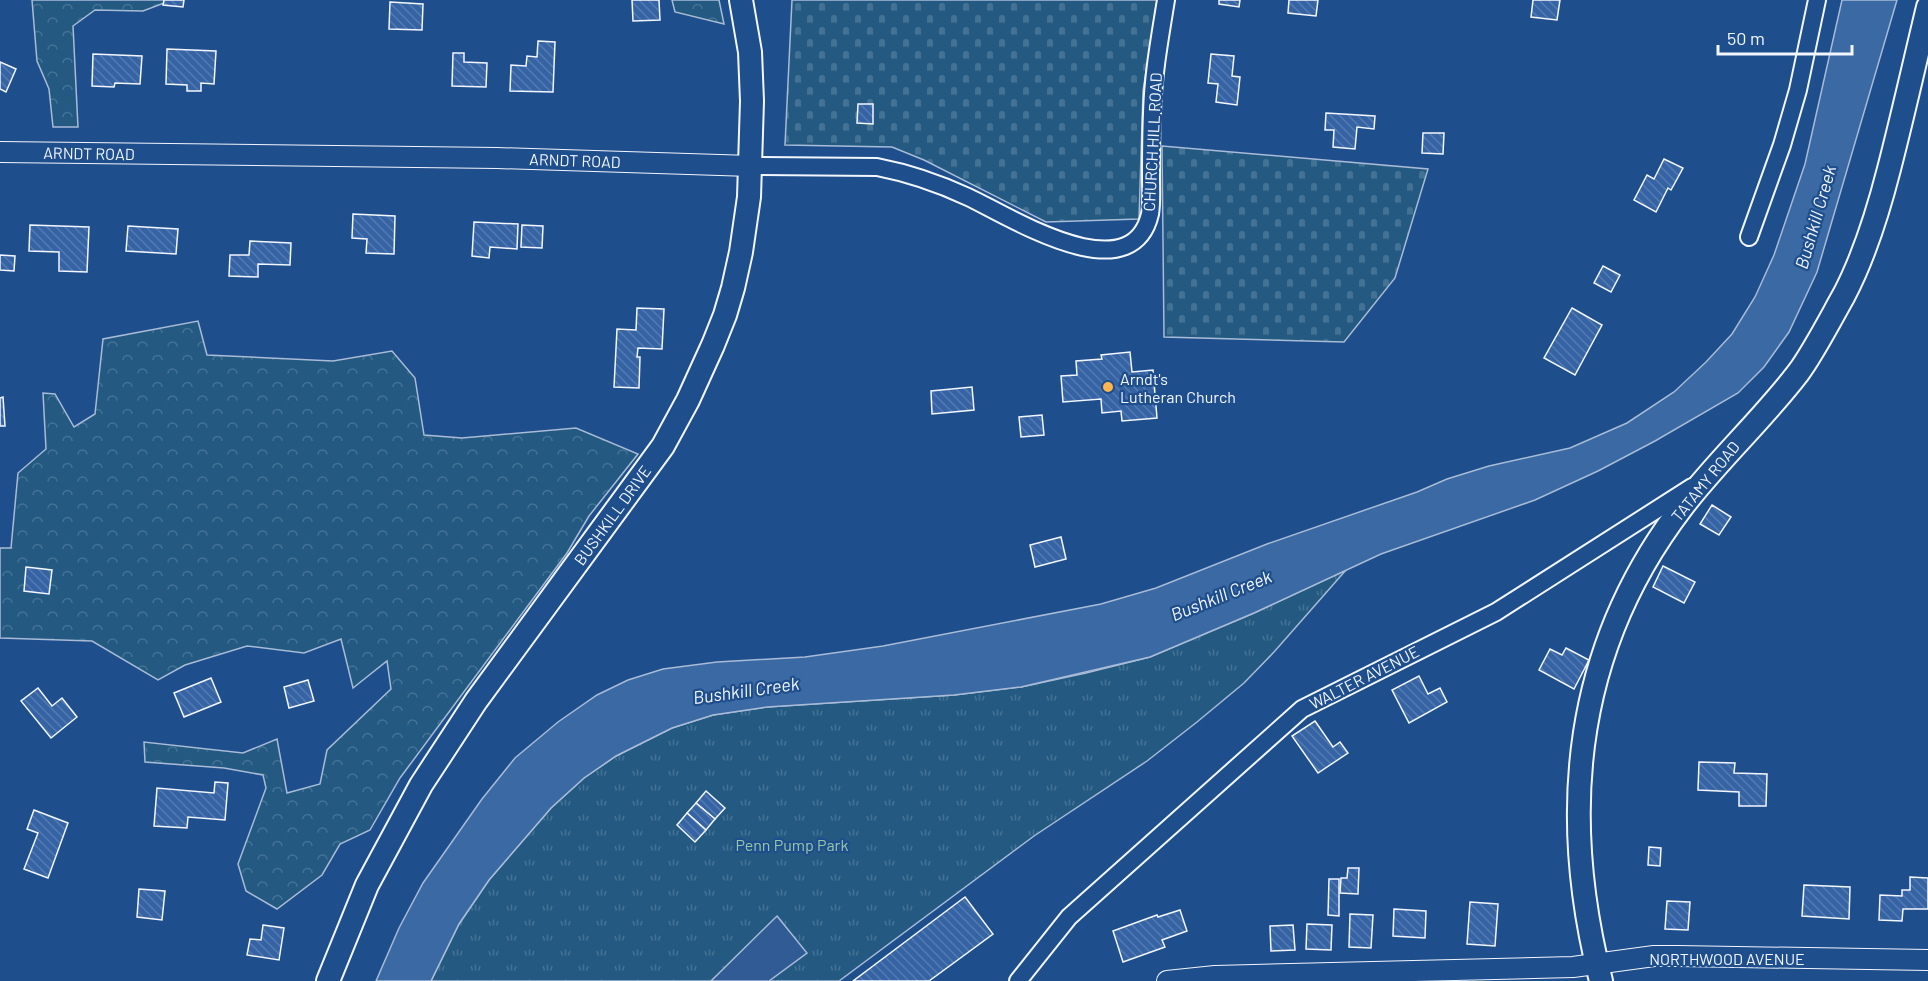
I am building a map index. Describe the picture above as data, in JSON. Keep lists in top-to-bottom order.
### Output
{
  "streets": {
    "main road": ["TATAMY ROAD", "BUSHKILL DRIVE"],
    "street": [
      "CHURCH HILL ROAD",
      "ARNDT ROAD",
      "WALTER AVENUE",
      "NORTHWOOD AVENUE"
    ]
  },
  "crossings": [
    ["CHURCH HILL ROAD", "ARNDT ROAD"],
    ["ARNDT ROAD", "BUSHKILL DRIVE"],
    ["TATAMY ROAD", "WALTER AVENUE"],
    ["TATAMY ROAD", "NORTHWOOD AVENUE"]
  ],
  "water": ["Bushkill Creek"],
  "parks": ["Penn Pump Park"],
  "places": ["Arndt's Lutheran Church"],
  "scale_bar": "50 m"
}
